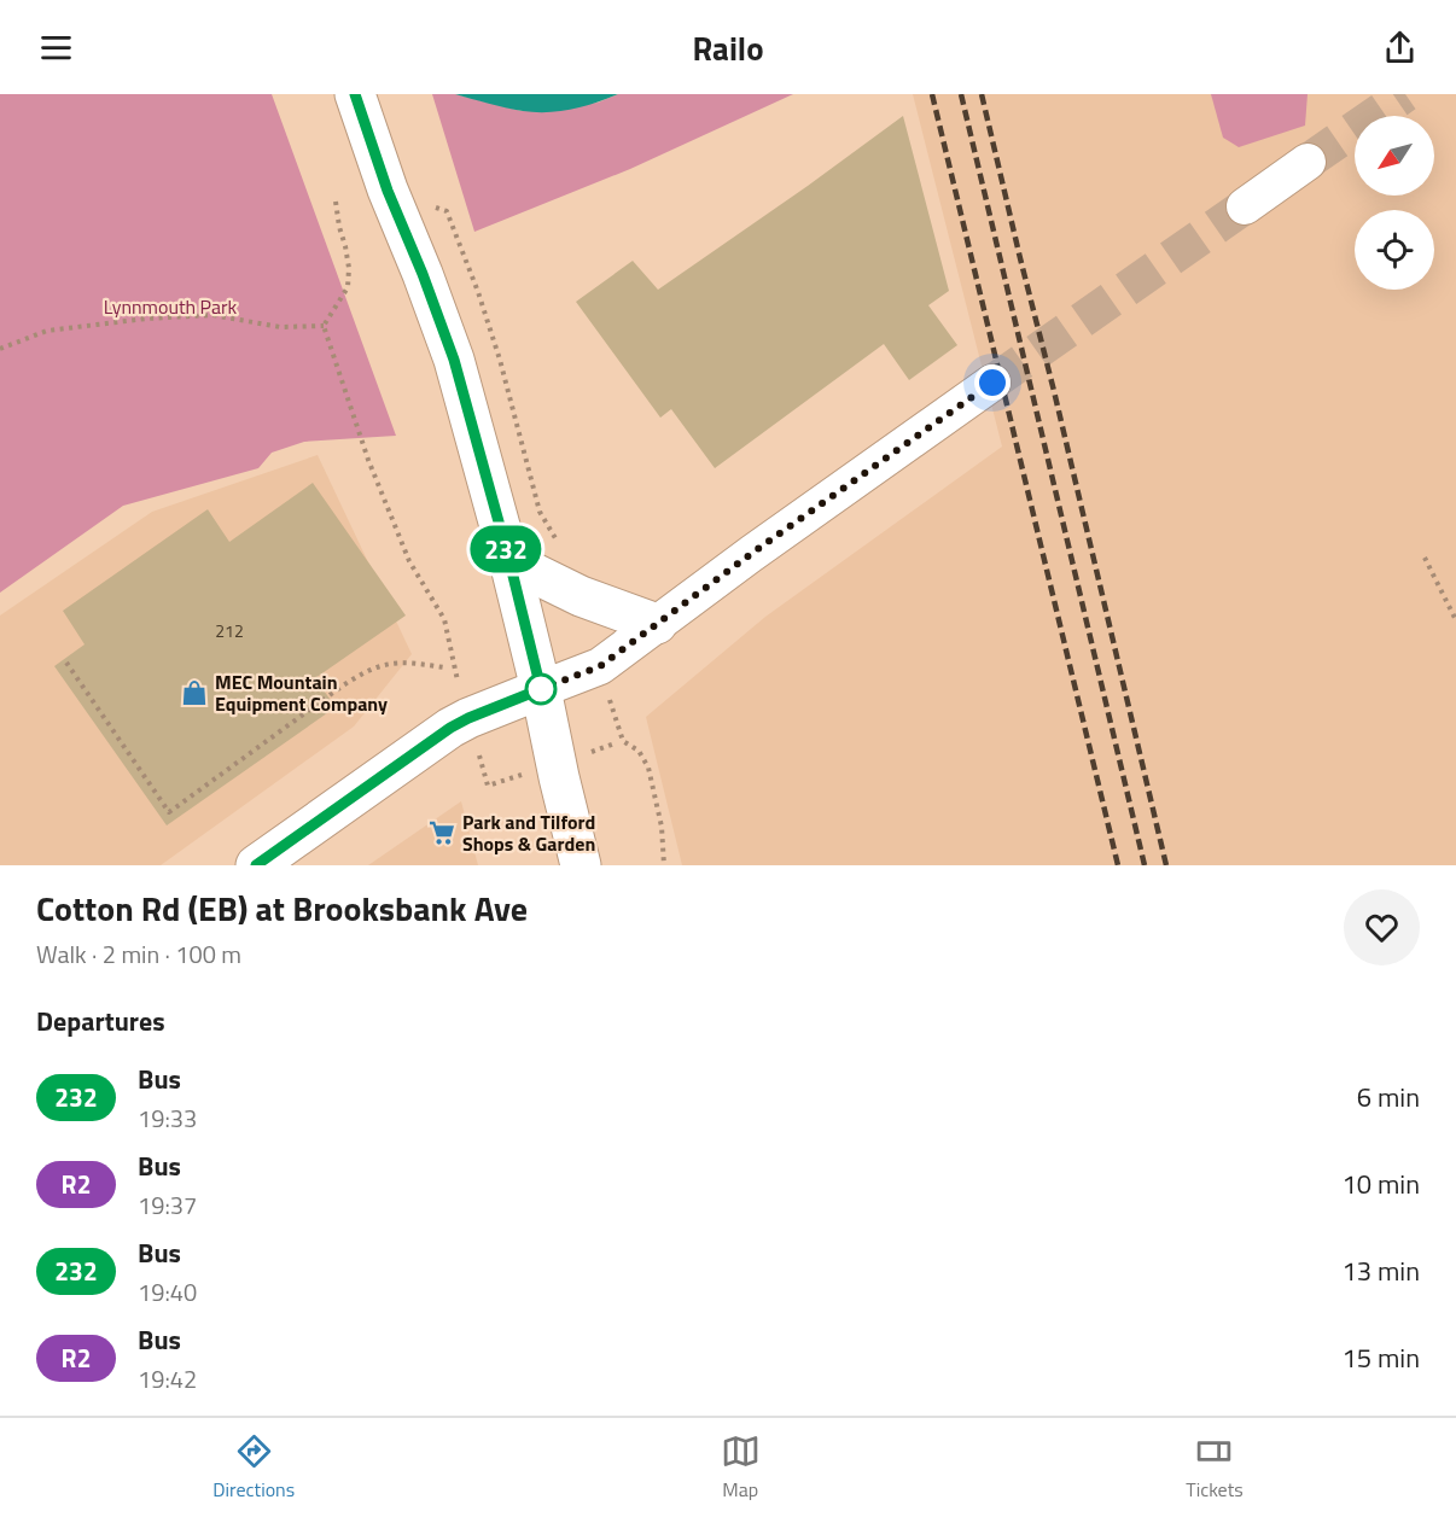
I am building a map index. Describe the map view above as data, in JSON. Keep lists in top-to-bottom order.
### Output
{
  "parks": ["Lynnmouth Park"],
  "places": {
    "shop": ["MEC Mountain Equipment Company"],
    "supermarket": ["Park and Tilford Shops & Garden"]
  },
  "lines": ["bus line 232"],
  "house_numbers": ["212"],
  "north": "bottom left",
  "page": {
    "header": "Railo",
    "on_map": "232",
    "heading": [
      ["Cotton Rd (EB) at Brooksbank Ave", "Walk · 2 min · 100 m"],
      "Departures"
    ],
    "list": [
      {
        "mark": "232",
        "name": "Bus",
        "note": "19:33",
        "value": "6 min"
      },
      {
        "mark": "R2",
        "name": "Bus",
        "note": "19:37",
        "value": "10 min"
      },
      {
        "mark": "232",
        "name": "Bus",
        "note": "19:40",
        "value": "13 min"
      },
      {
        "mark": "R2",
        "name": "Bus",
        "note": "19:42",
        "value": "15 min"
      }
    ],
    "tabs": ["Directions", "Map", "Tickets"]
  }
}
